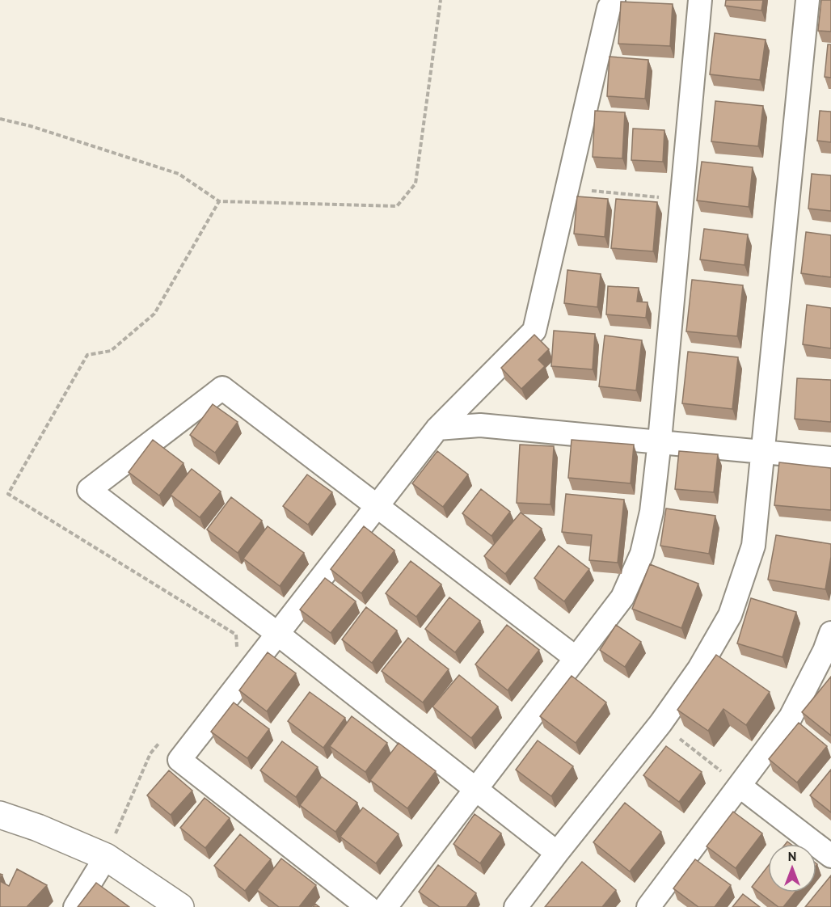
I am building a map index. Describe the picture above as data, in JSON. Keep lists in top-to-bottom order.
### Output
{
  "north": "top"
}
